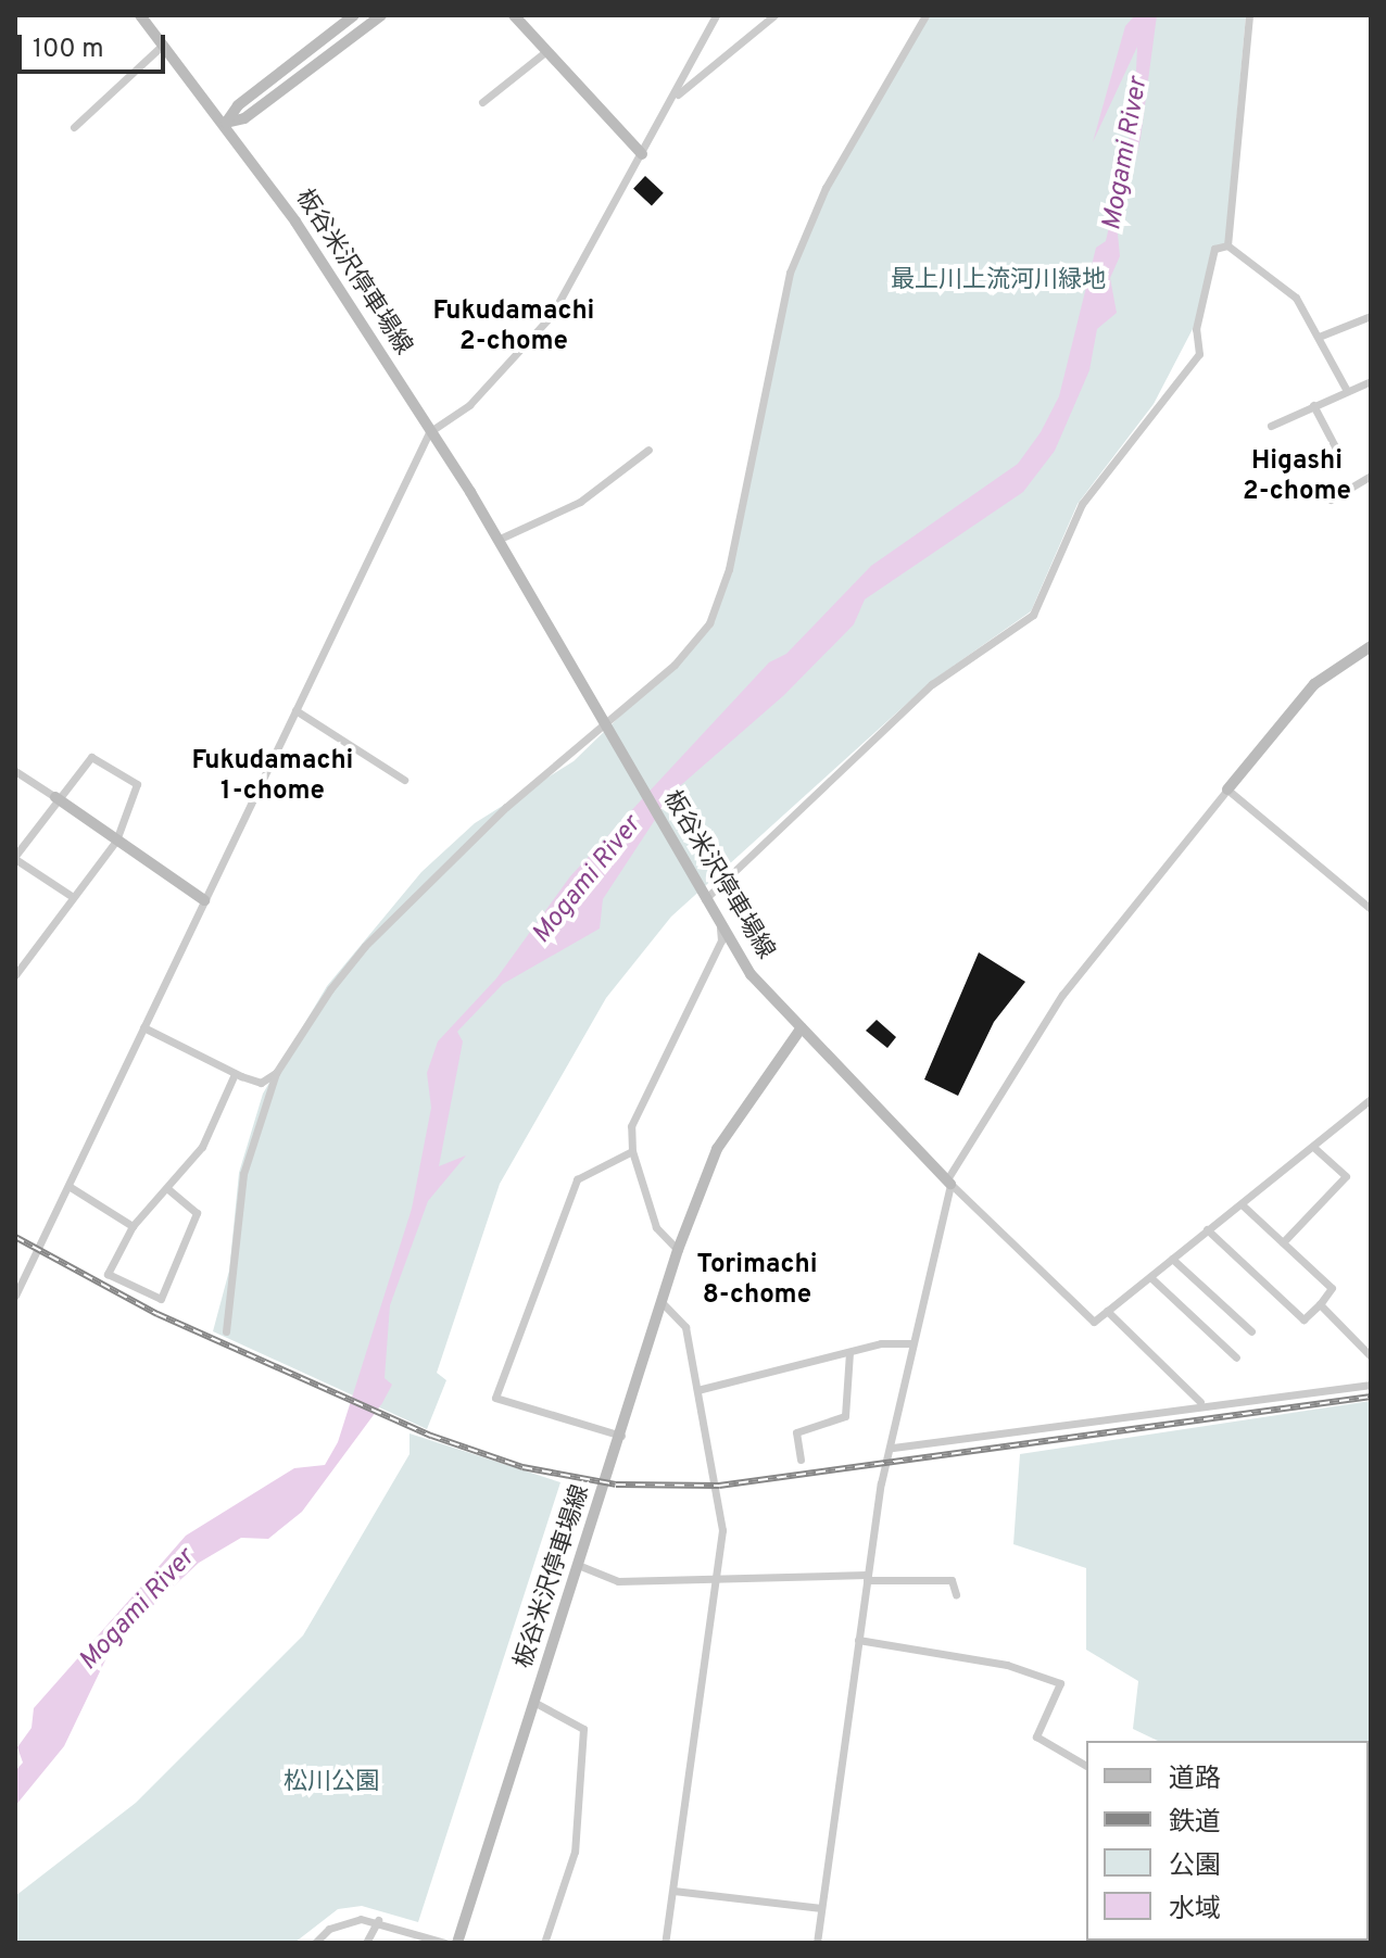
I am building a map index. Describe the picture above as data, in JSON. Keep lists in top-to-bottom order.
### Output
{
  "streets": {
    "main road": ["板谷米沢停車場線"]
  },
  "districts": [
    "Fukudamachi 2-chome",
    "Higashi 2-chome",
    "Fukudamachi 1-chome",
    "Torimachi 8-chome"
  ],
  "water": ["Mogami River"],
  "parks": ["最上川上流河川緑地", "松川公園"],
  "legend": [
    "道路",
    "鉄道",
    "公園",
    "水域"
  ],
  "scale_bar": "100 m"
}
